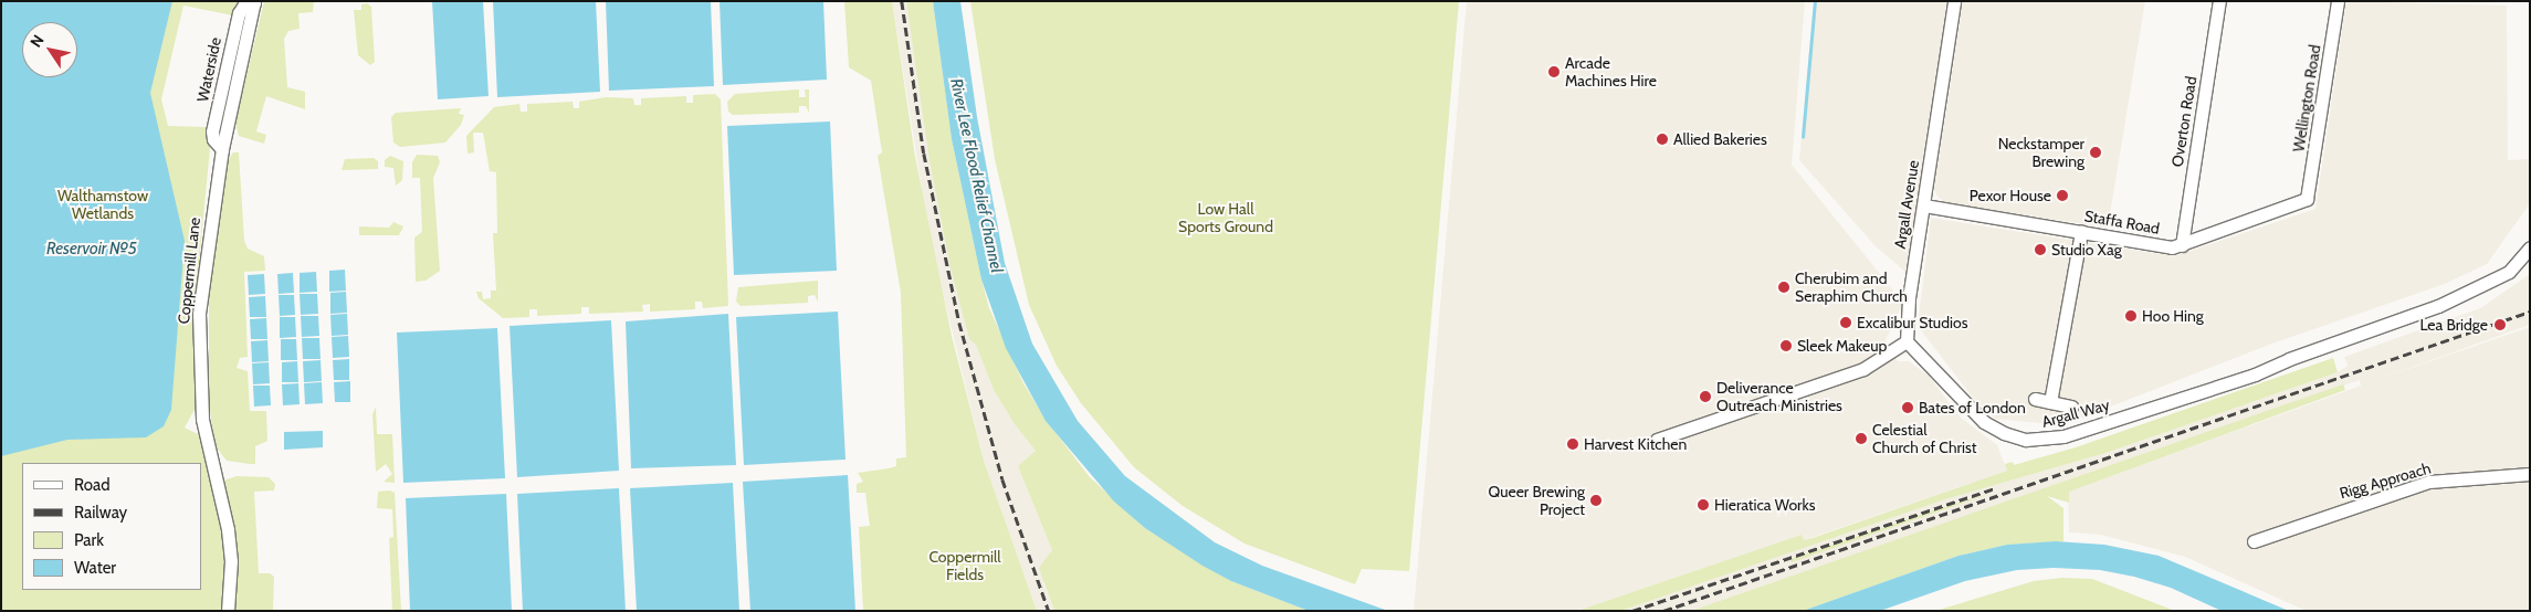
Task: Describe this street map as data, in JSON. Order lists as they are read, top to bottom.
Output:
{
  "streets": {
    "street": [
      "Waterside",
      "Wellington Road",
      "Overton Road",
      "Argall Avenue",
      "Staffa Road",
      "Coppermill Lane",
      "Argall Way",
      "Rigg Approach"
    ]
  },
  "crossings": [
    ["Waterside", "Coppermill Lane"],
    ["Wellington Road", "Staffa Road"],
    ["Overton Road", "Staffa Road"],
    ["Argall Avenue", "Staffa Road"],
    ["Argall Avenue", "Argall Way"]
  ],
  "water": ["River Lee Flood Relief Channel", "Reservoir №5"],
  "parks": ["Walthamstow Wetlands", "Low Hall Sports Ground", "Coppermill Fields"],
  "places": [
    "Arcade Machines Hire",
    "Allied Bakeries",
    "Neckstamper Brewing",
    "Pexor House",
    "Studio Xag",
    "Cherubim and Seraphim Church",
    "Hoo Hing",
    "Excalibur Studios",
    "Lea Bridge",
    "Sleek Makeup",
    "Deliverance Outreach Ministries",
    "Bates of London",
    "Celestial Church of Christ",
    "Harvest Kitchen",
    "Queer Brewing Project",
    "Hieratica Works"
  ],
  "legend": [
    "Road",
    "Railway",
    "Park",
    "Water"
  ],
  "north": "top left"
}
